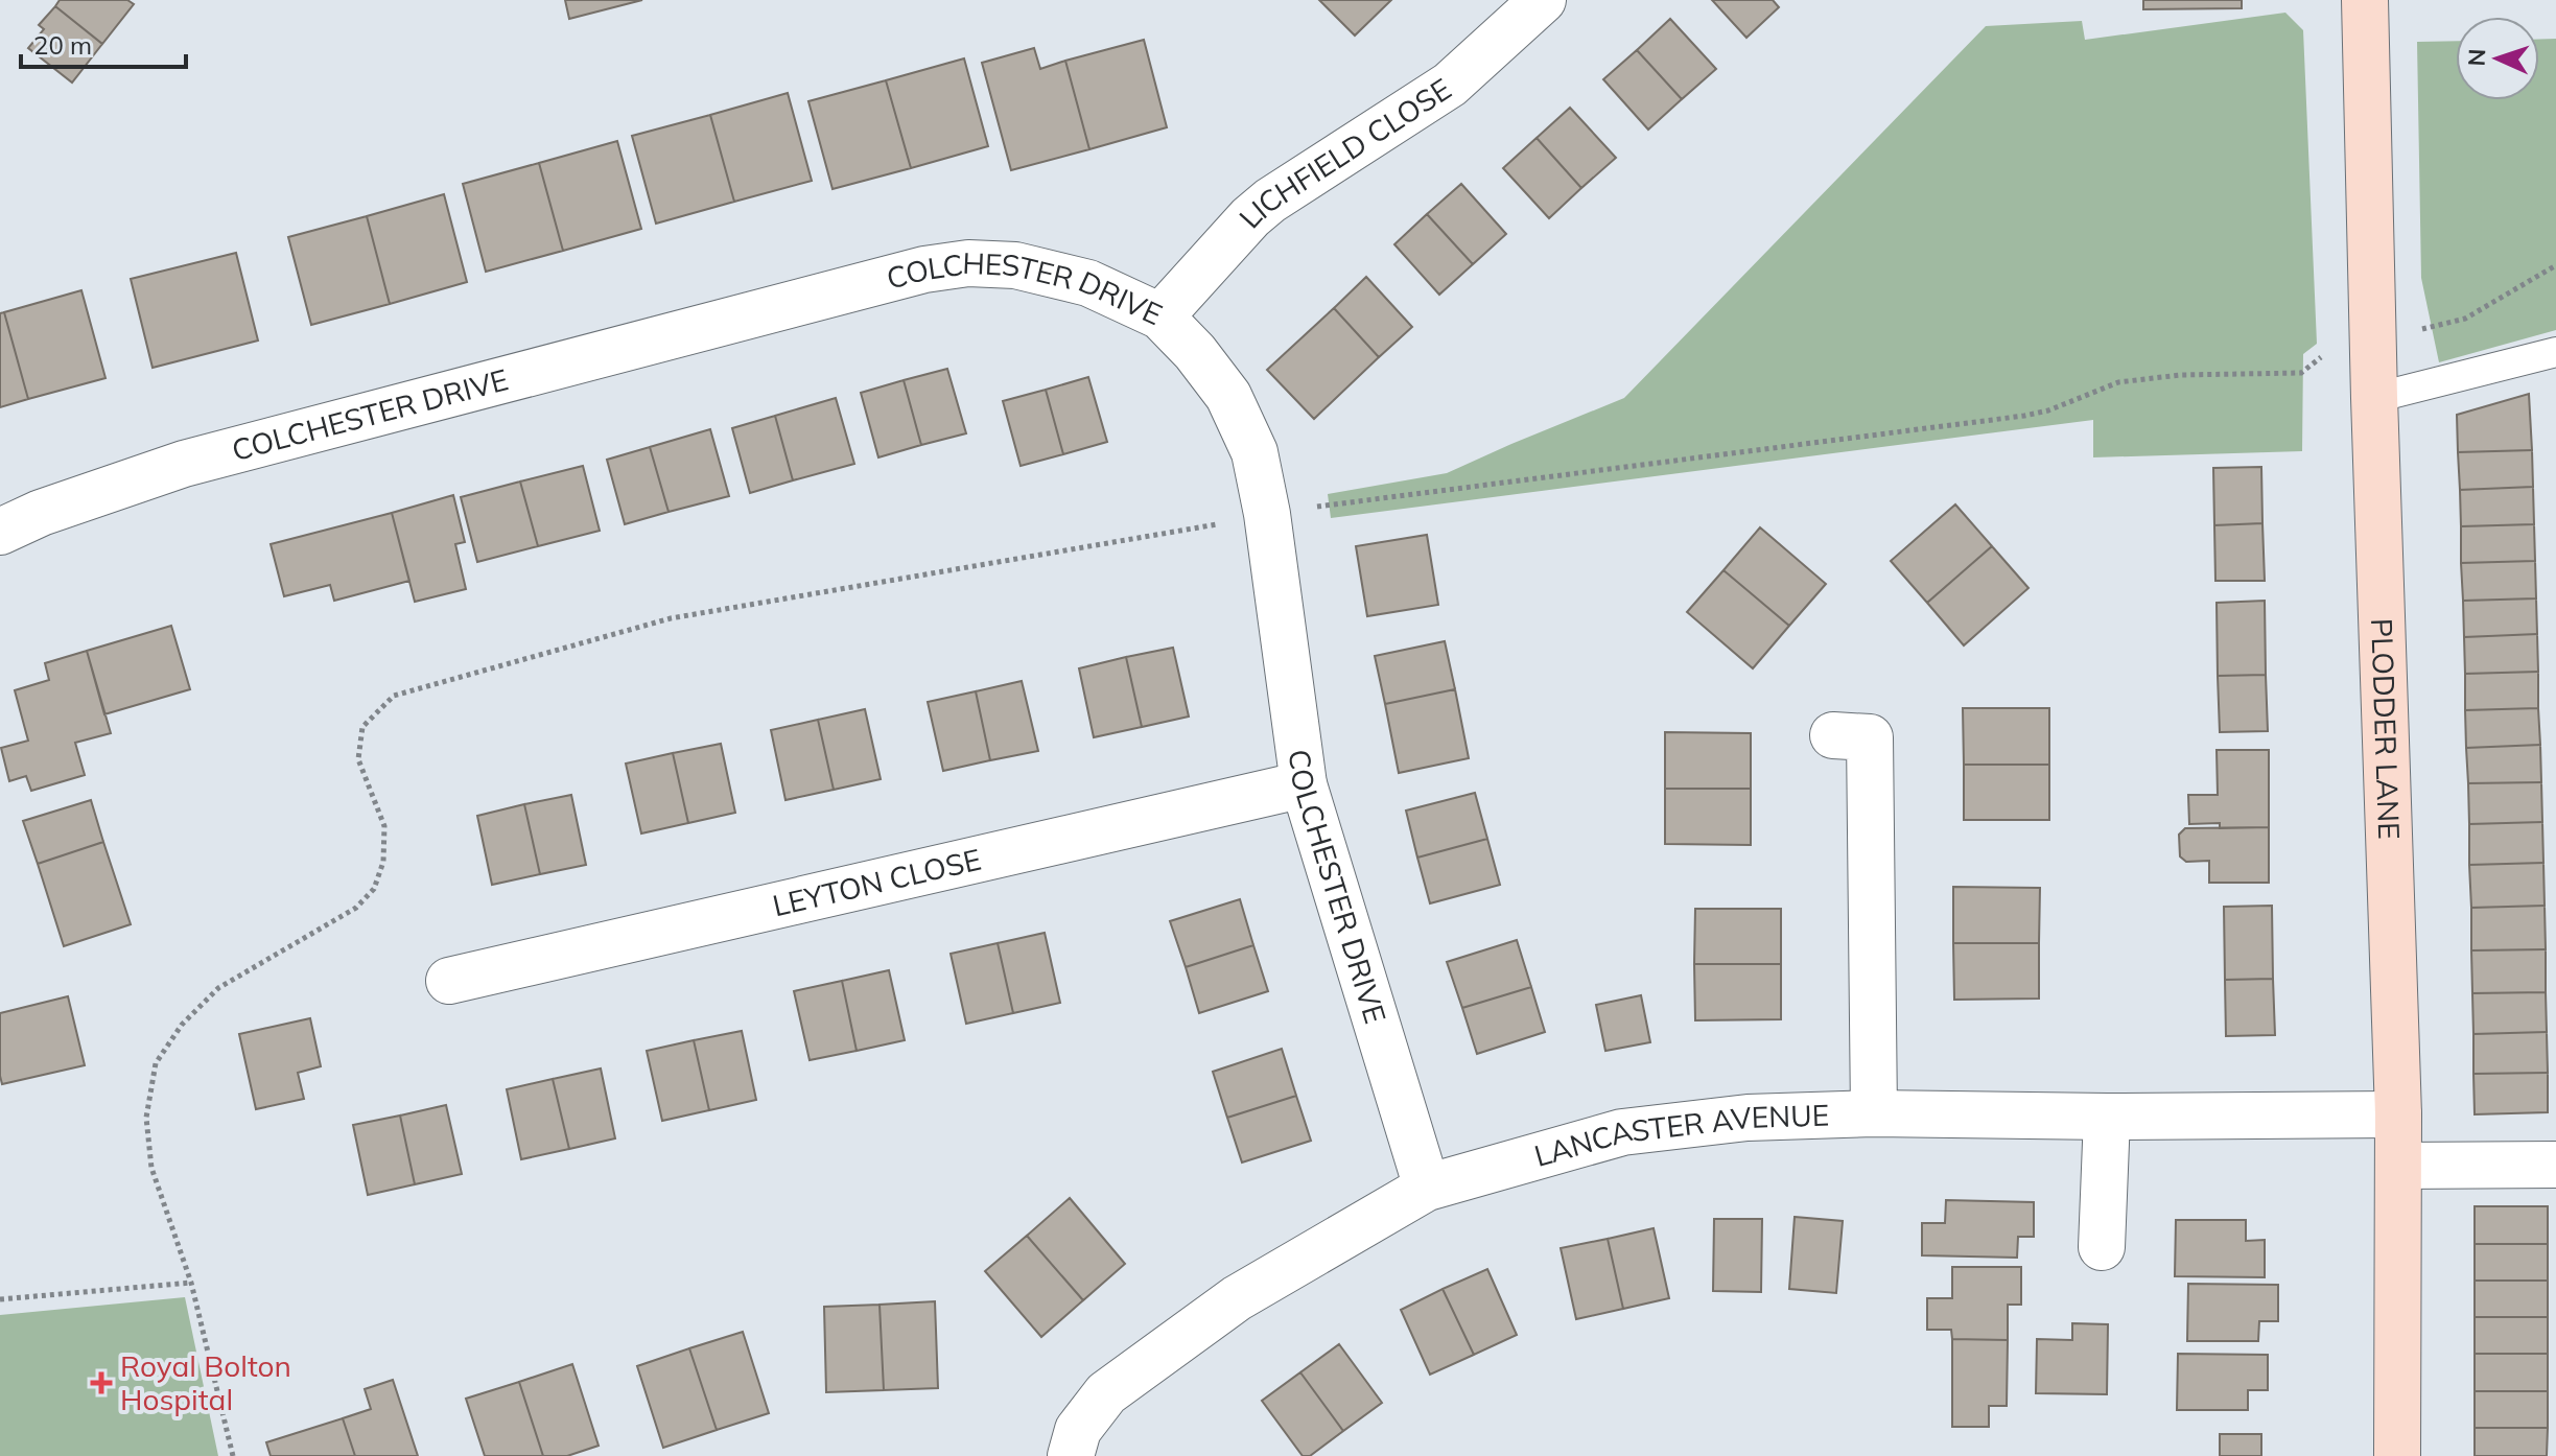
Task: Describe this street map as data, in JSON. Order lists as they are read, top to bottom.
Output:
{
  "streets": {
    "main road": ["PLODDER LANE"],
    "street": [
      "LICHFIELD CLOSE",
      "COLCHESTER DRIVE",
      "LEYTON CLOSE",
      "LANCASTER AVENUE"
    ]
  },
  "crossings": [
    ["LICHFIELD CLOSE", "COLCHESTER DRIVE"],
    ["COLCHESTER DRIVE", "LEYTON CLOSE"],
    ["COLCHESTER DRIVE", "LANCASTER AVENUE"],
    ["PLODDER LANE", "LANCASTER AVENUE"]
  ],
  "places": {
    "health": ["Royal Bolton Hospital"]
  },
  "scale_bar": "20 m",
  "north": "left"
}
